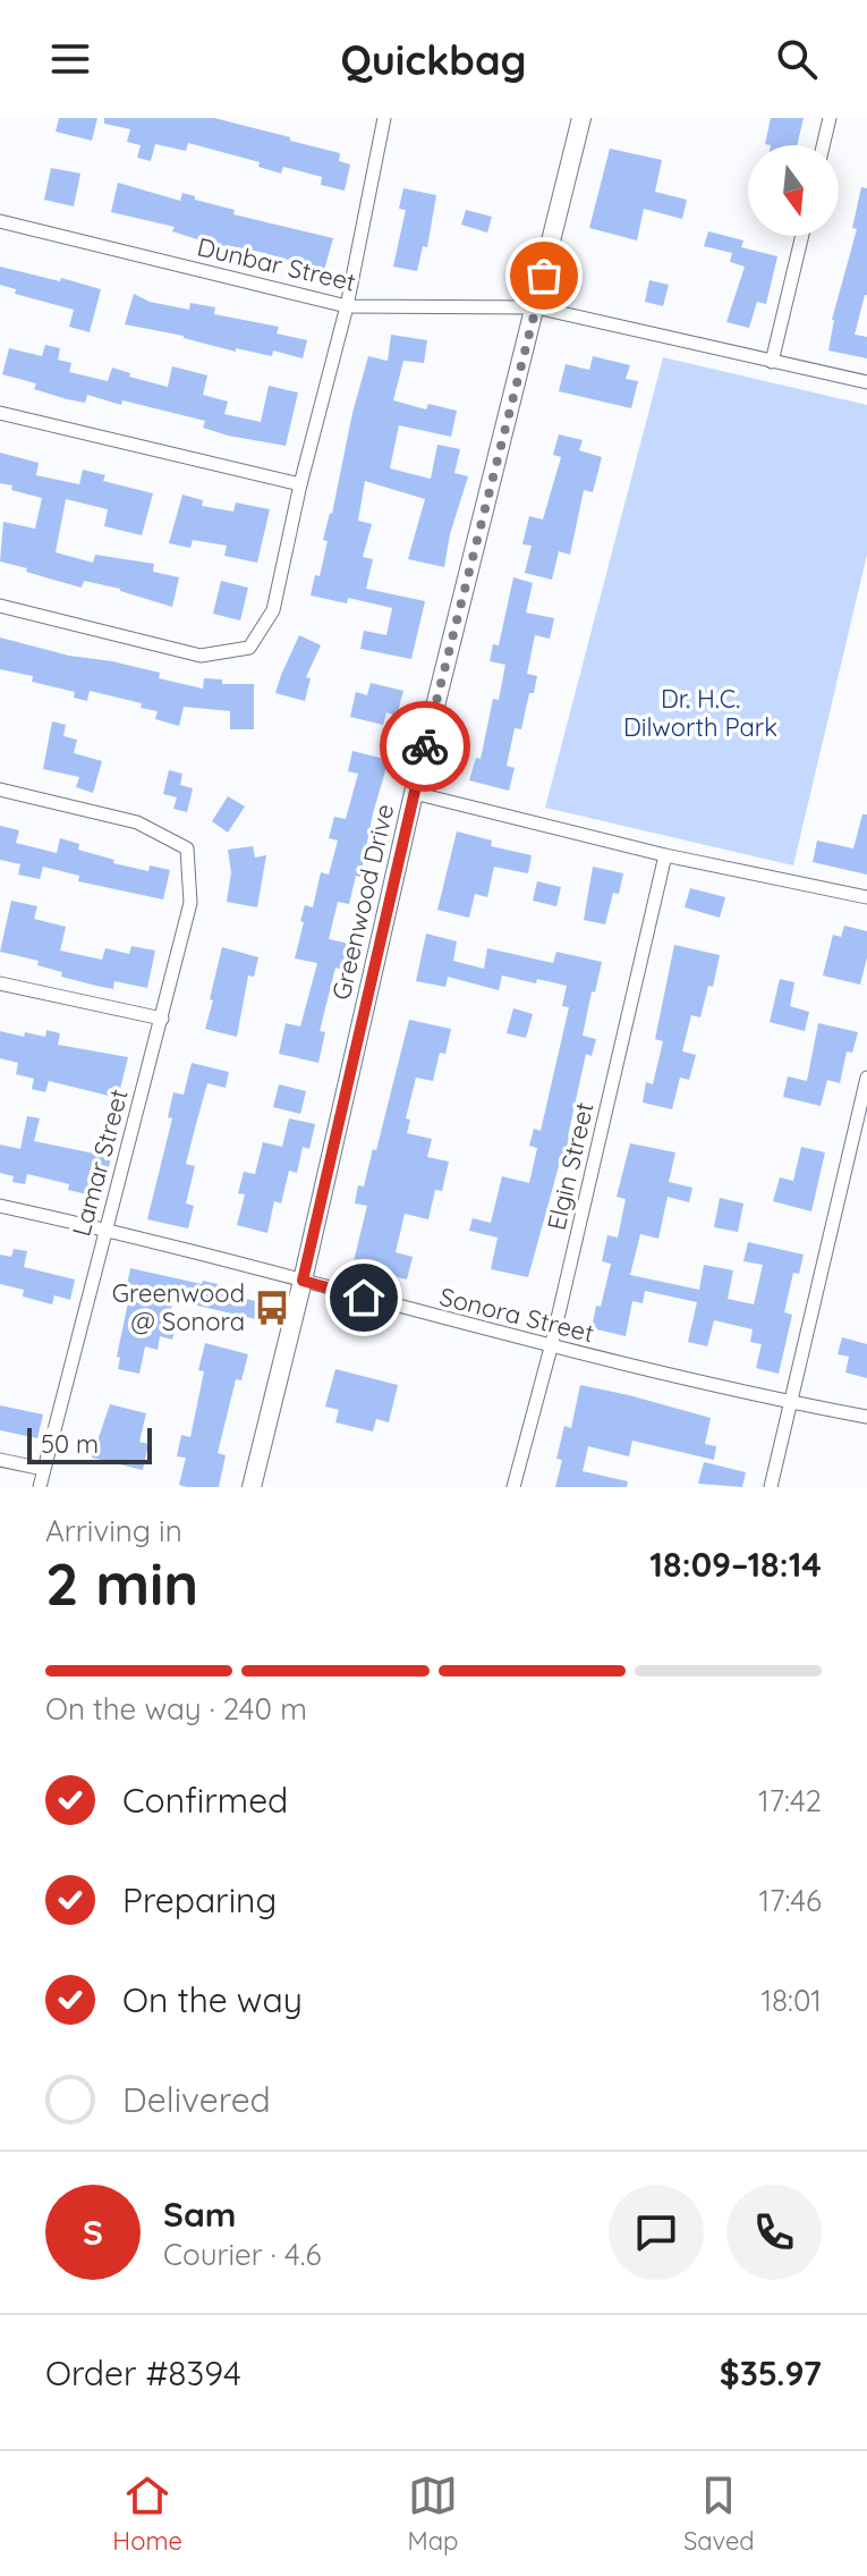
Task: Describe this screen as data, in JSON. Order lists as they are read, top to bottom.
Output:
{
  "streets": {
    "main road": ["Greenwood Drive"],
    "street": [
      "Dunbar Street",
      "Lamar Street",
      "Elgin Street",
      "Sonora Street"
    ]
  },
  "crossings": [
    ["Dunbar Street", "Greenwood Drive"],
    ["Greenwood Drive", "Sonora Street"],
    ["Lamar Street", "Sonora Street"],
    ["Elgin Street", "Sonora Street"]
  ],
  "parks": ["Dr. H.C. Dilworth Park"],
  "places": {
    "bus stop": ["Greenwood @ Sonora"]
  },
  "scale_bar": "50 m",
  "north": "bottom",
  "page": {
    "header": "Quickbag",
    "scale": "50 m",
    "heading": ["2 min", "Arriving in", "18:09–18:14"],
    "panel": [
      "Sam",
      "Courier · 4.6",
      "Order #8394",
      "$35.97"
    ],
    "bar": "On the way · 240 m",
    "list": [
      ["Confirmed", "17:42"],
      ["Preparing", "17:46"],
      ["On the way", "18:01"],
      "Delivered"
    ],
    "round": "S",
    "tabs": ["Home", "Map", "Saved"]
  }
}
